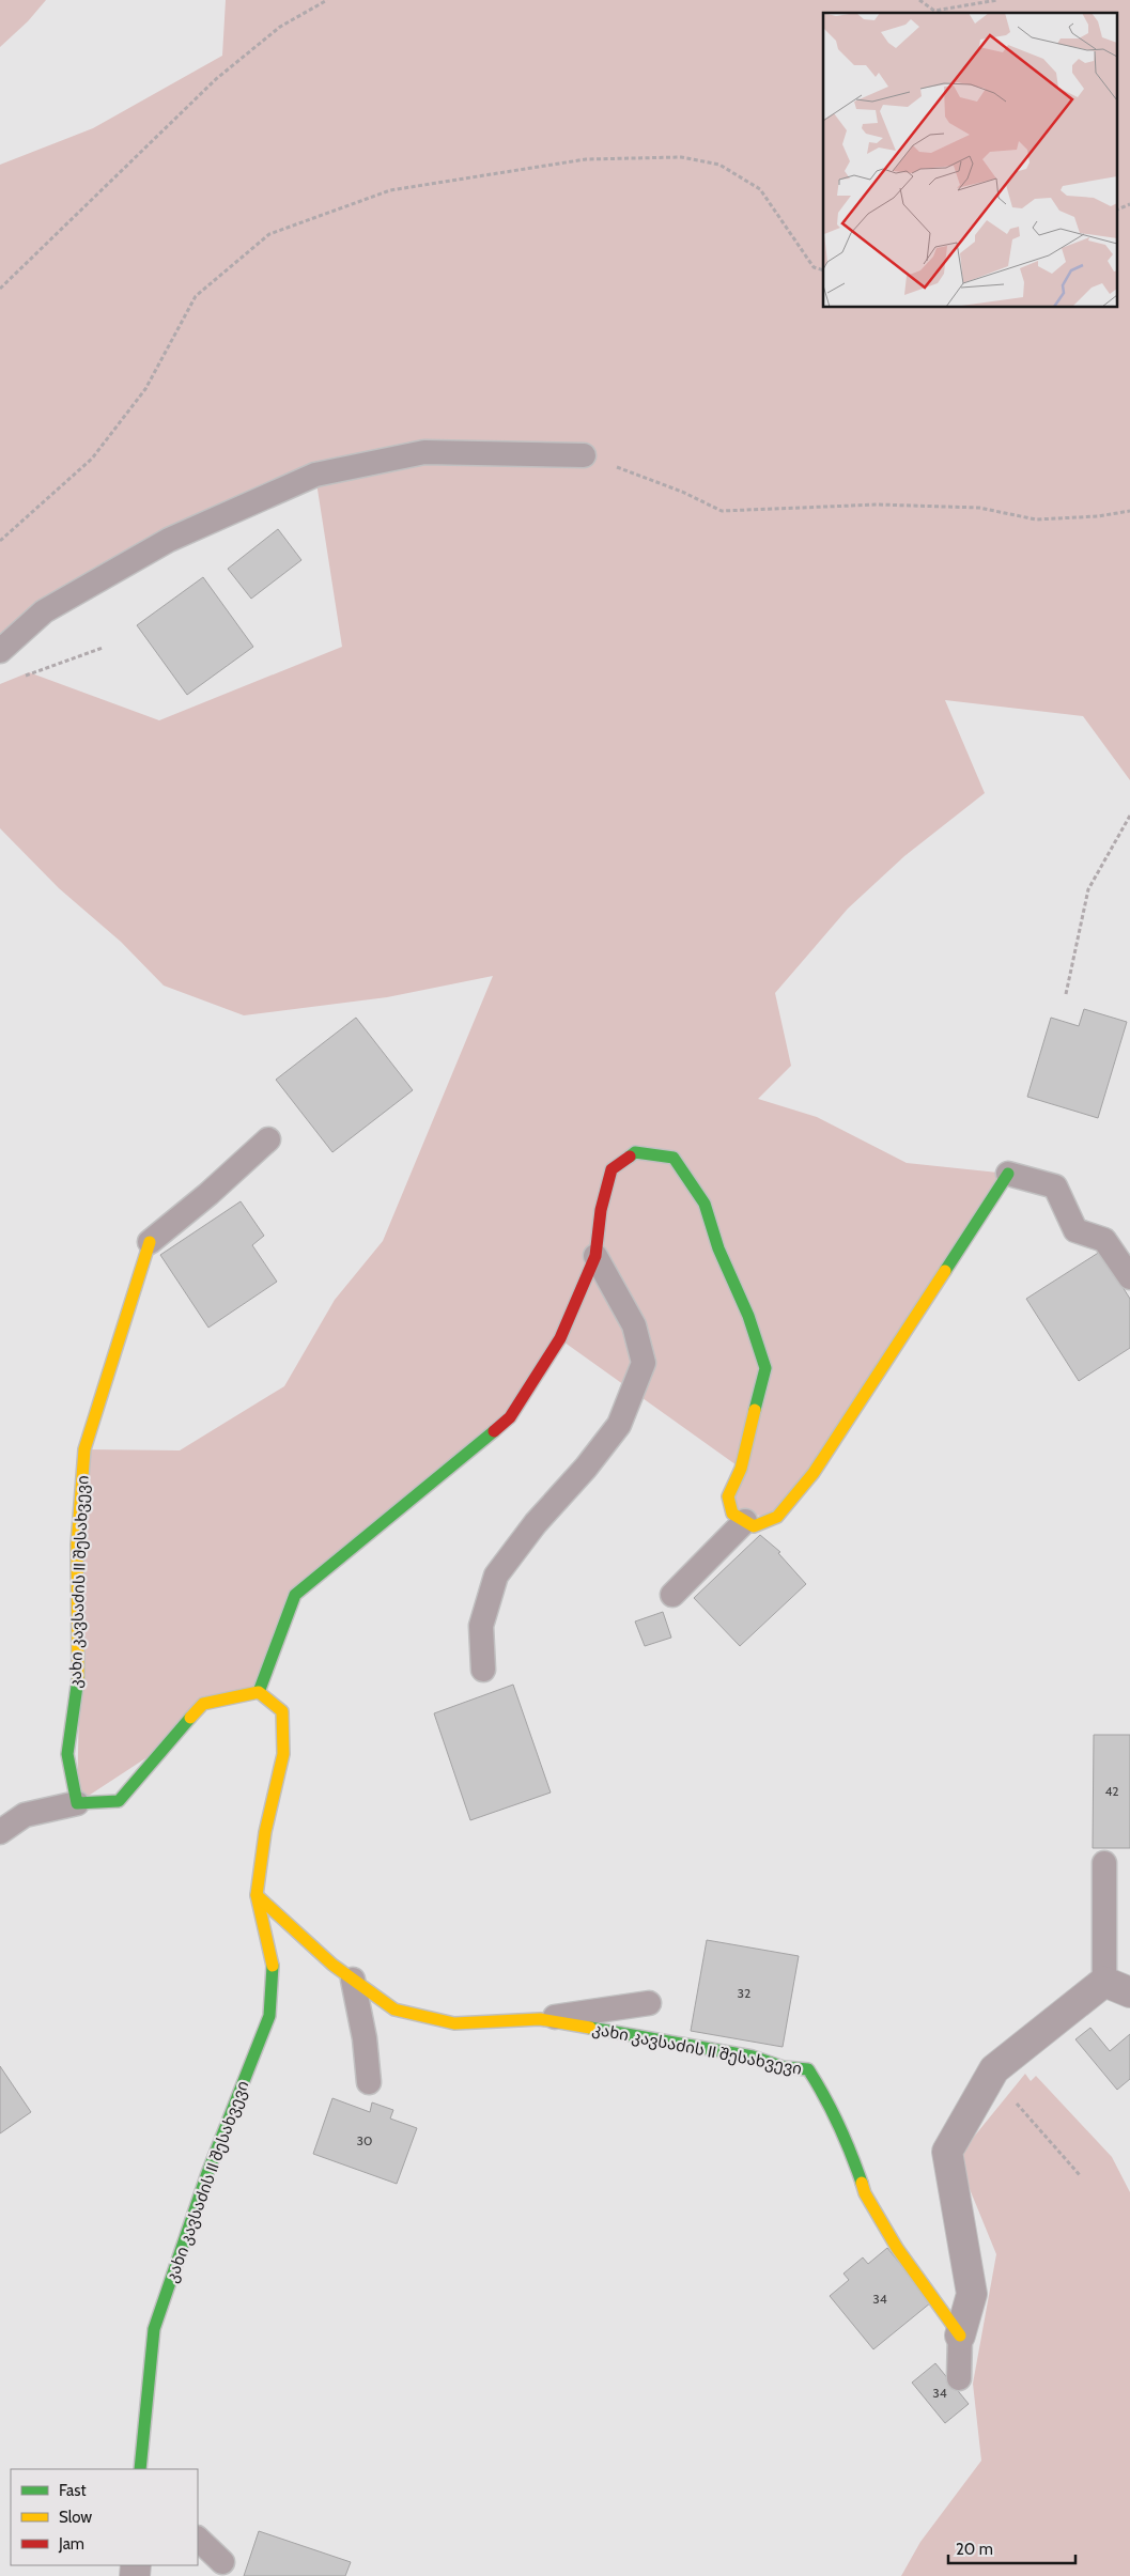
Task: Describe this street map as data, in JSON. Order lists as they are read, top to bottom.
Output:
{
  "streets": {
    "street": ["კახი კავსაძის II შესახვევი"]
  },
  "house_numbers": [
    "42",
    "32",
    "30",
    "34",
    "34"
  ],
  "legend": ["Fast", "Slow", "Jam"],
  "scale_bar": "20 m"
}
